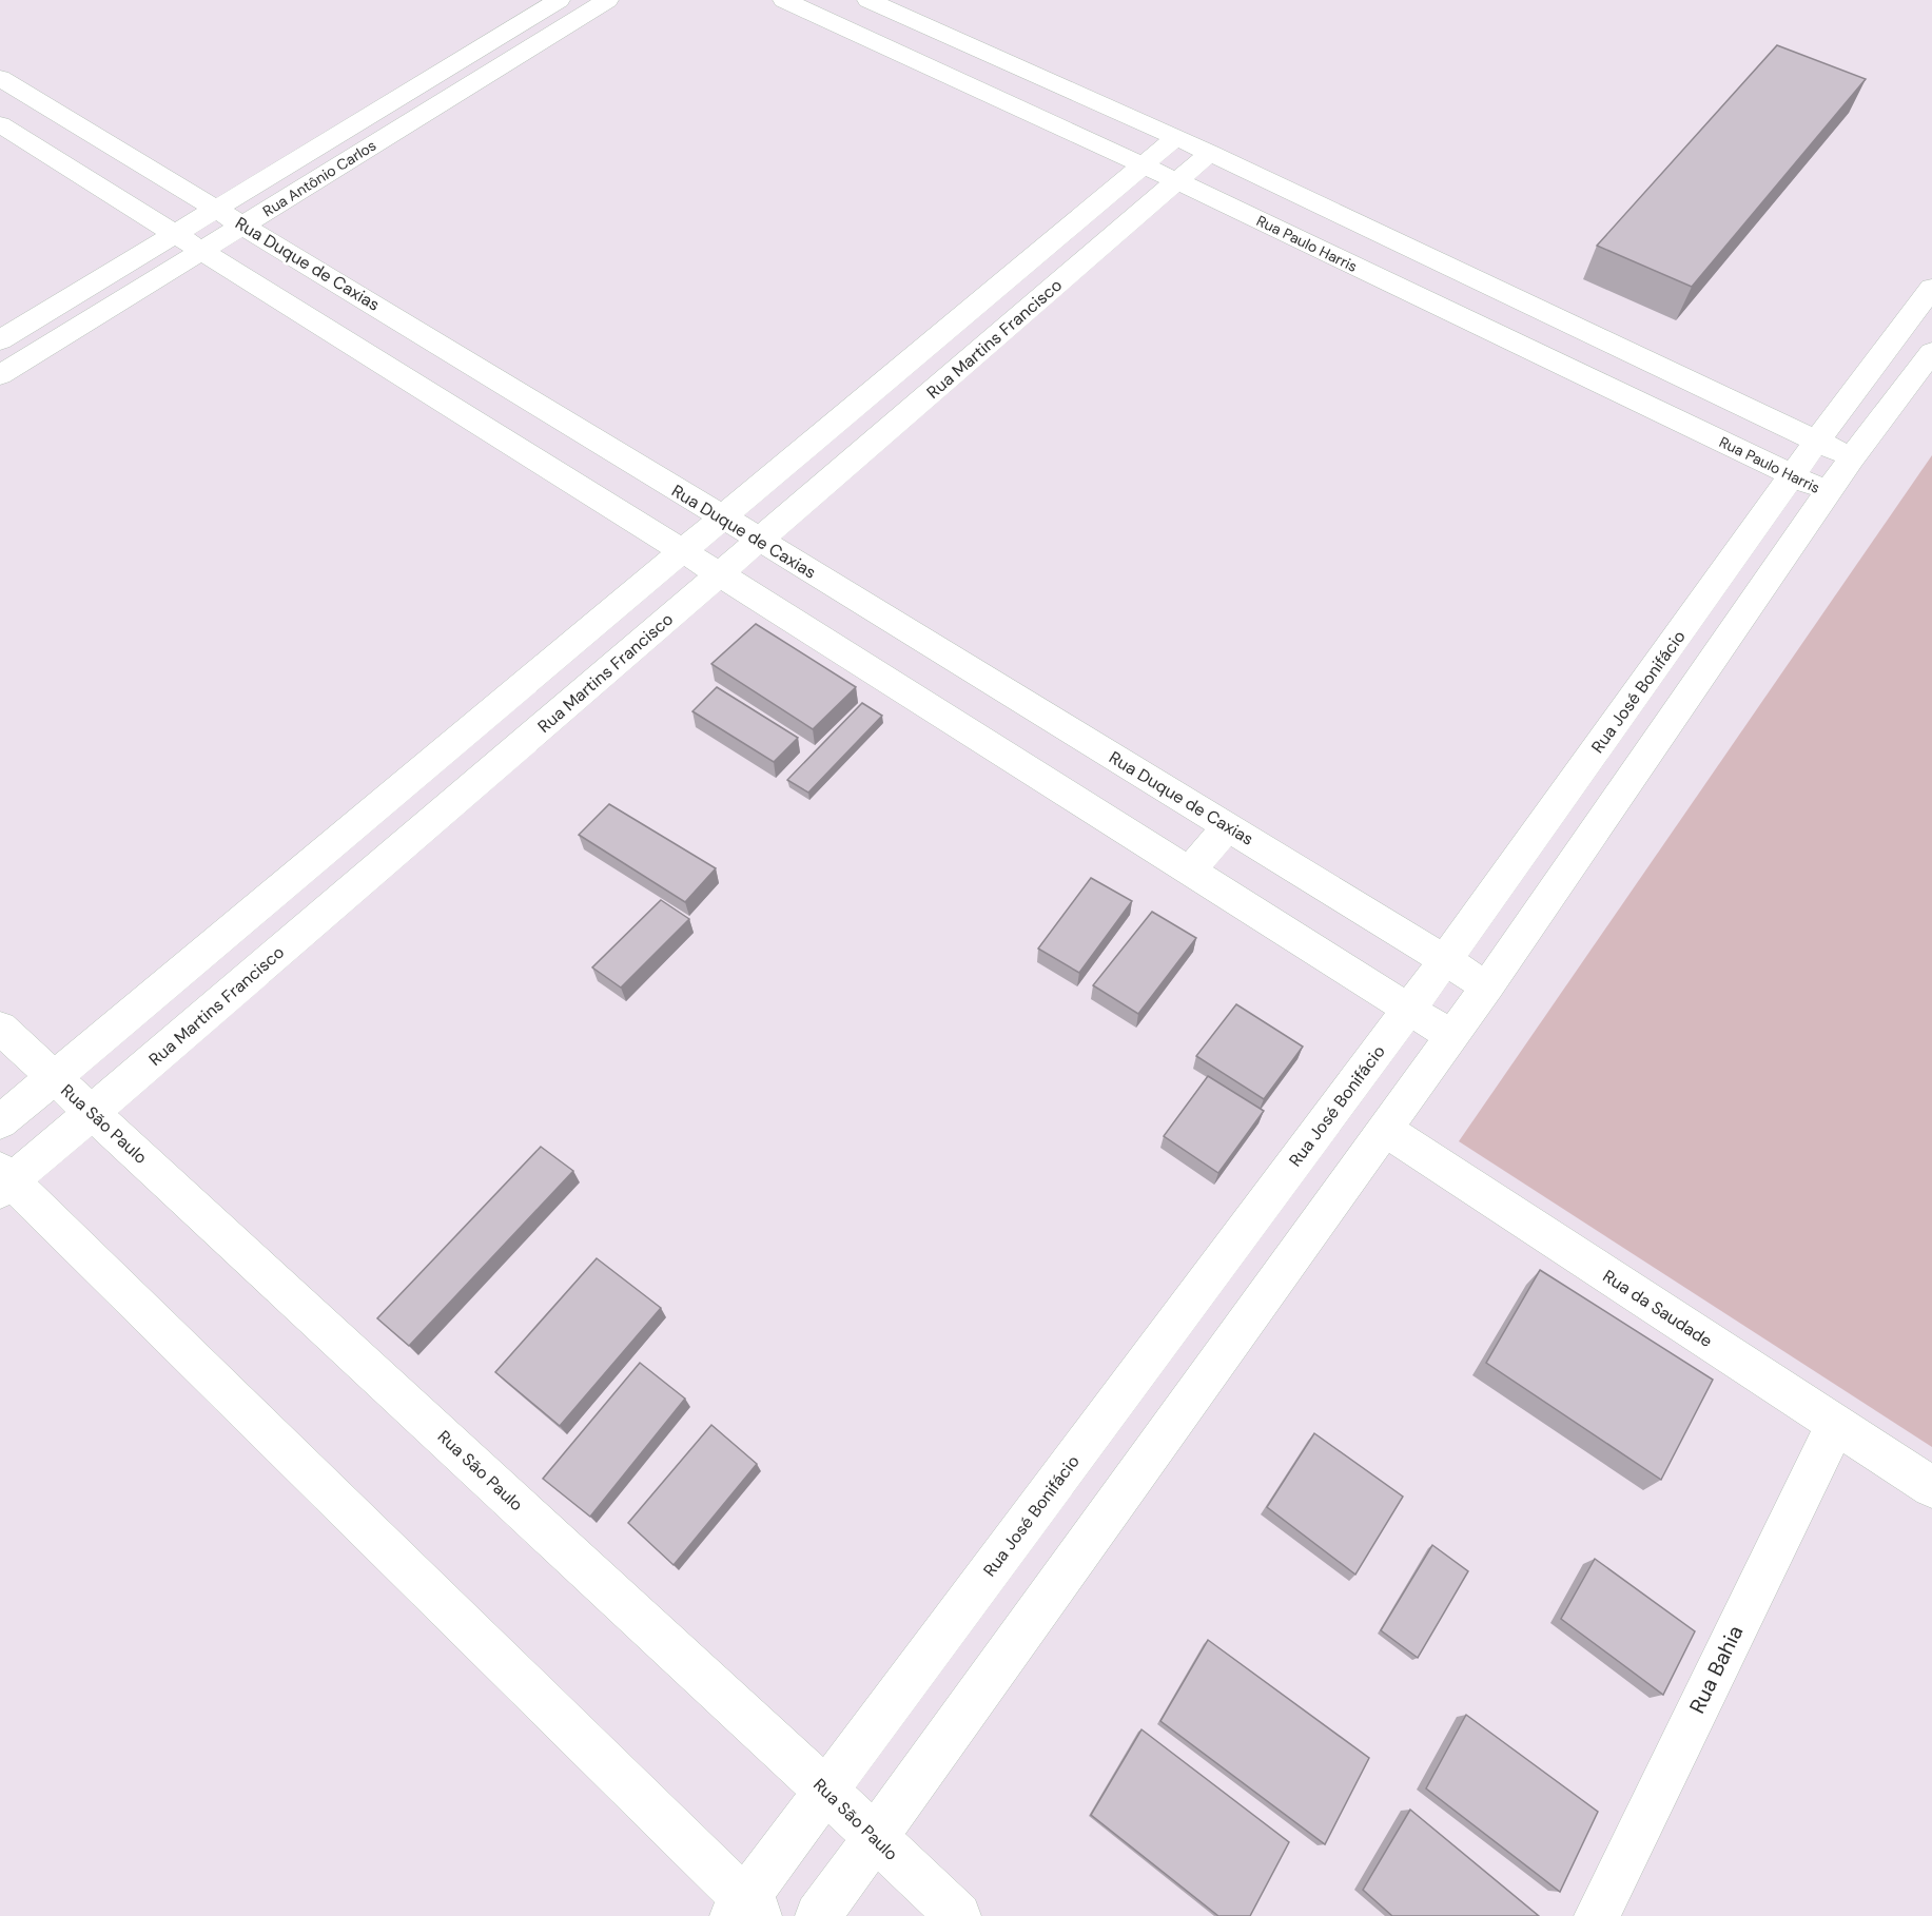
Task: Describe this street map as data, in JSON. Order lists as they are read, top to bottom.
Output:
{
  "streets": {
    "street": [
      "Rua Antônio Carlos",
      "Rua Paulo Harris",
      "Rua Duque de Caxias",
      "Rua Martins Francisco",
      "Rua José Bonifácio",
      "Rua São Paulo",
      "Rua da Saudade",
      "Rua Bahia"
    ]
  },
  "crossings": [
    ["Rua Antônio Carlos", "Rua Duque de Caxias"],
    ["Rua Paulo Harris", "Rua Martins Francisco"],
    ["Rua Paulo Harris", "Rua José Bonifácio"],
    ["Rua Duque de Caxias", "Rua Martins Francisco"],
    ["Rua Duque de Caxias", "Rua José Bonifácio"],
    ["Rua Martins Francisco", "Rua São Paulo"],
    ["Rua José Bonifácio", "Rua São Paulo"],
    ["Rua da Saudade", "Rua Bahia"]
  ]
}
